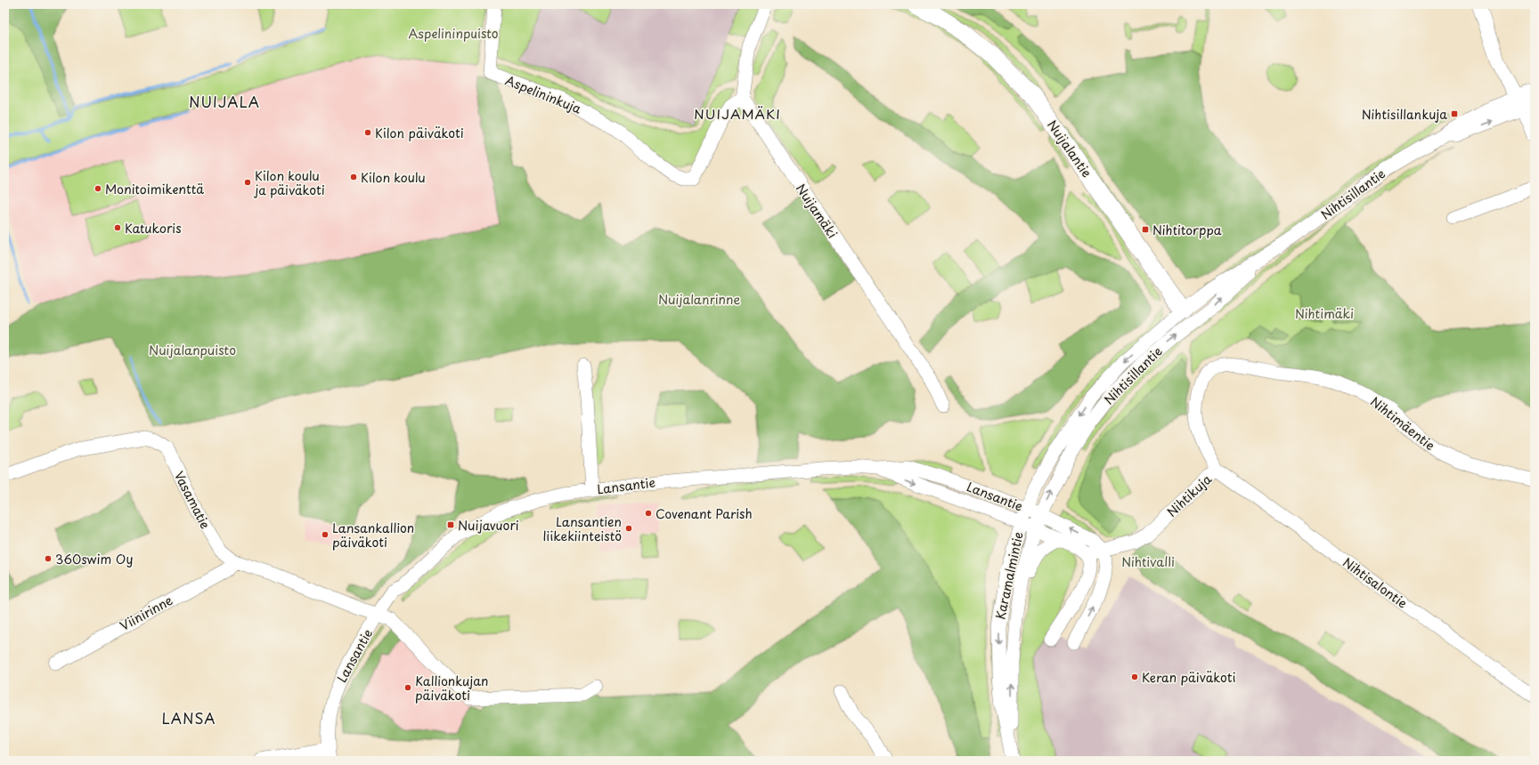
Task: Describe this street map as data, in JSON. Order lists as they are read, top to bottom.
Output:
{
  "streets": {
    "main road": ["Nuijalantie"],
    "street": [
      "Aspelininkuja",
      "Nihtisillantie",
      "Nuijamäki",
      "Nihtimäentie",
      "Lansantie",
      "Nihtikuja",
      "Vasamatie",
      "Karamalmintie",
      "Nihtisalontie",
      "Viinirinne"
    ]
  },
  "crossings": [
    ["Aspelininkuja", "Nuijamäki"],
    ["Nuijalantie", "Nihtisillantie"],
    ["Nihtisillantie", "Lansantie"],
    ["Nihtisillantie", "Karamalmintie"],
    ["Nihtimäentie", "Nihtikuja"],
    ["Lansantie", "Nihtikuja"],
    ["Lansantie", "Vasamatie"],
    ["Lansantie", "Karamalmintie"],
    ["Nihtikuja", "Nihtisalontie"],
    ["Vasamatie", "Viinirinne"]
  ],
  "districts": ["NUIJALA", "NUIJAMÄKI", "LANSA"],
  "parks": [
    "Aspelininpuisto",
    "Nuijalanrinne",
    "Nihtimäki",
    "Nuijalanpuisto",
    "Nihtivalli"
  ],
  "places": {
    "transit": ["Nihtisillankuja", "Nihtitorppa", "Nuijavuori"],
    "other": [
      "Kilon päiväkoti",
      "Kilon koulu",
      "Kilon koulu ja päiväkoti",
      "Monitoimikenttä",
      "Katukoris",
      "Covenant Parish",
      "Lansantien liikekiinteistö",
      "Lansankallion päiväkoti",
      "360swim Oy",
      "Keran päiväkoti",
      "Kallionkujan päiväkoti"
    ]
  }
}
